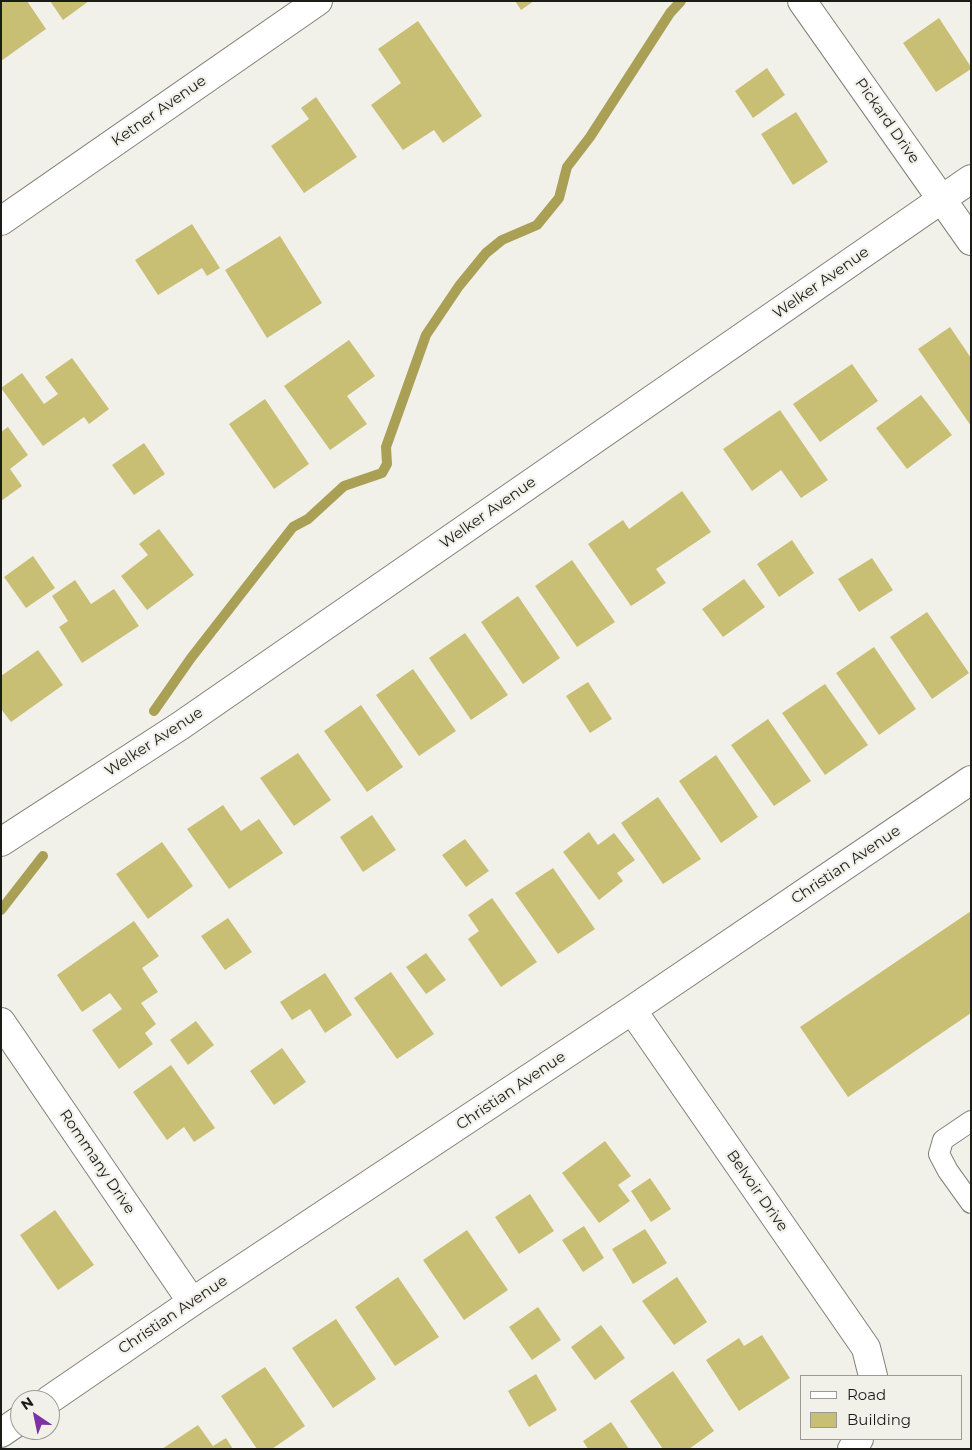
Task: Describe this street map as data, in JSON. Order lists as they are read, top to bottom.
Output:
{
  "streets": {
    "street": [
      "Ketner Avenue",
      "Pickard Drive",
      "Welker Avenue",
      "Christian Avenue",
      "Rommany Drive",
      "Belvoir Drive"
    ]
  },
  "crossings": [
    ["Pickard Drive", "Welker Avenue"],
    ["Christian Avenue", "Rommany Drive"],
    ["Christian Avenue", "Belvoir Drive"]
  ],
  "legend": ["Road", "Building"],
  "north": "top left"
}
